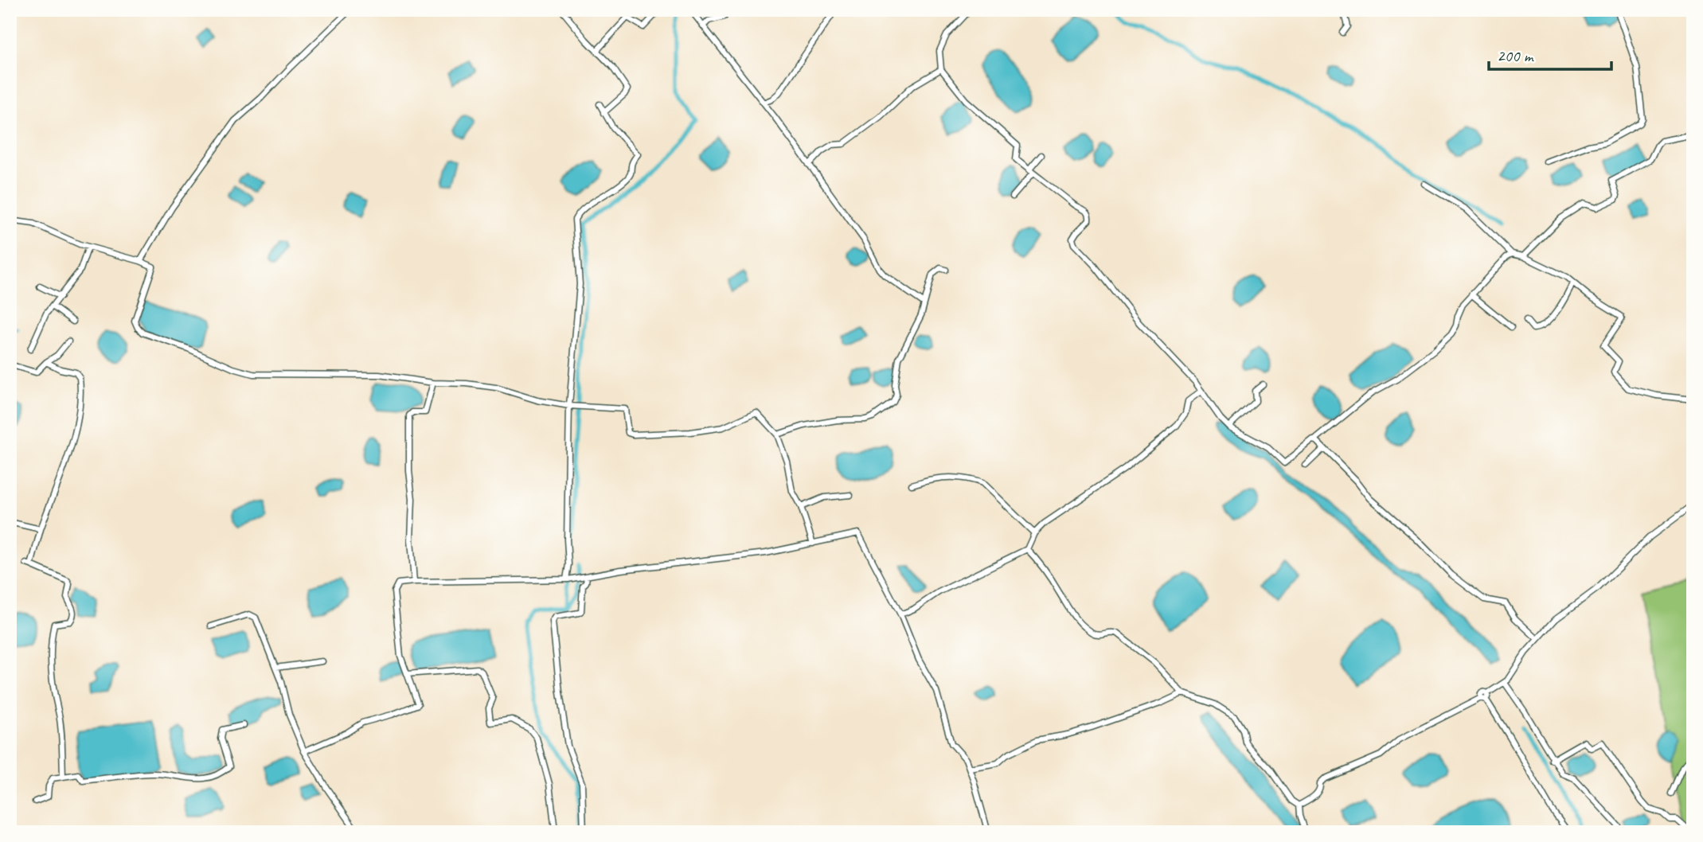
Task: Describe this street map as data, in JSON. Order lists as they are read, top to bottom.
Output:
{
  "scale_bar": "200 m"
}
